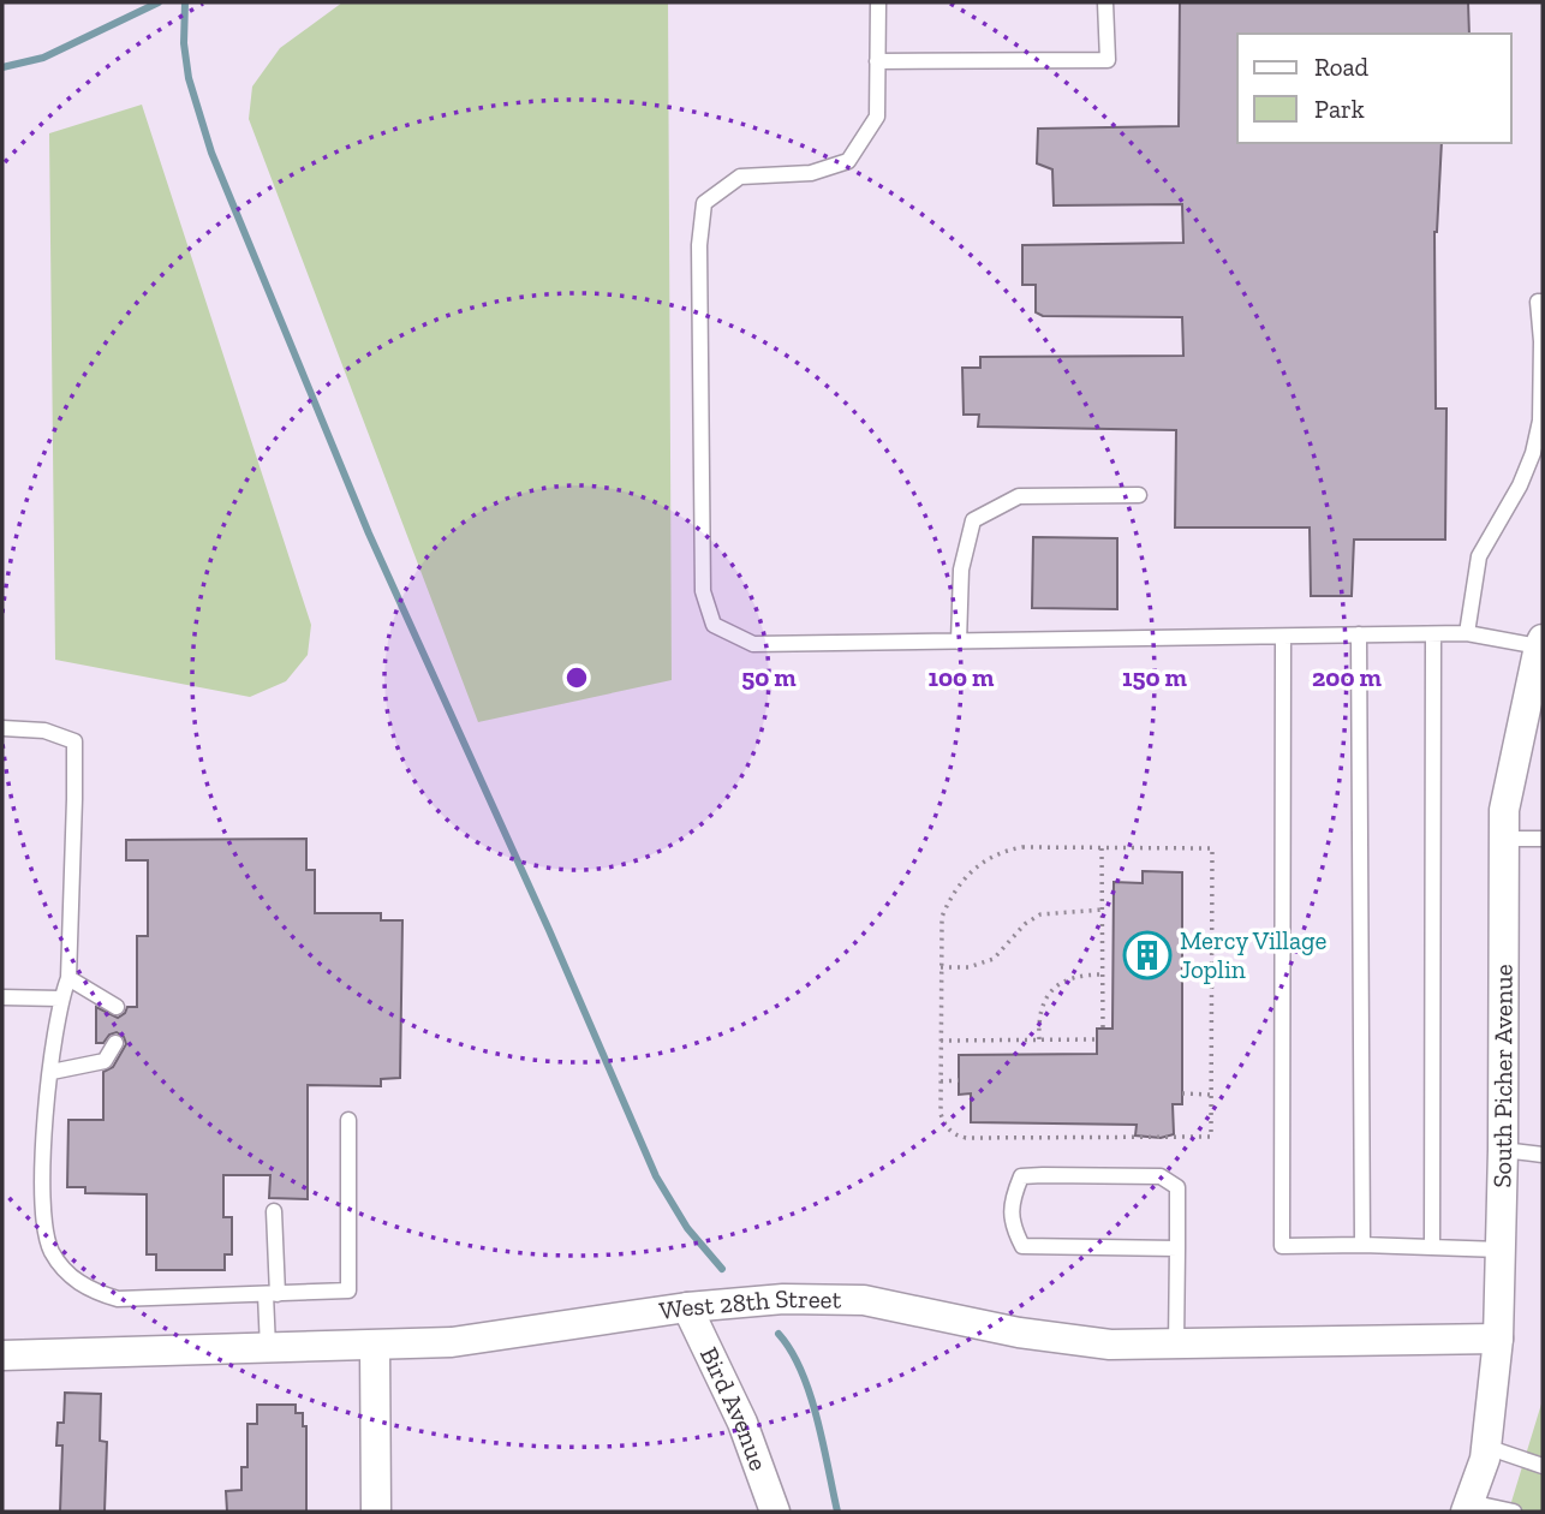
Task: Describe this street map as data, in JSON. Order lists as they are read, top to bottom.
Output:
{
  "streets": {
    "street": ["South Picher Avenue", "West 28th Street", "Bird Avenue"]
  },
  "crossings": [
    ["South Picher Avenue", "West 28th Street"],
    ["West 28th Street", "Bird Avenue"]
  ],
  "places": {
    "building": ["Mercy Village Joplin"]
  },
  "legend": ["Road", "Park"],
  "rings": [
    "50 m",
    "100 m",
    "150 m",
    "200 m"
  ]
}
